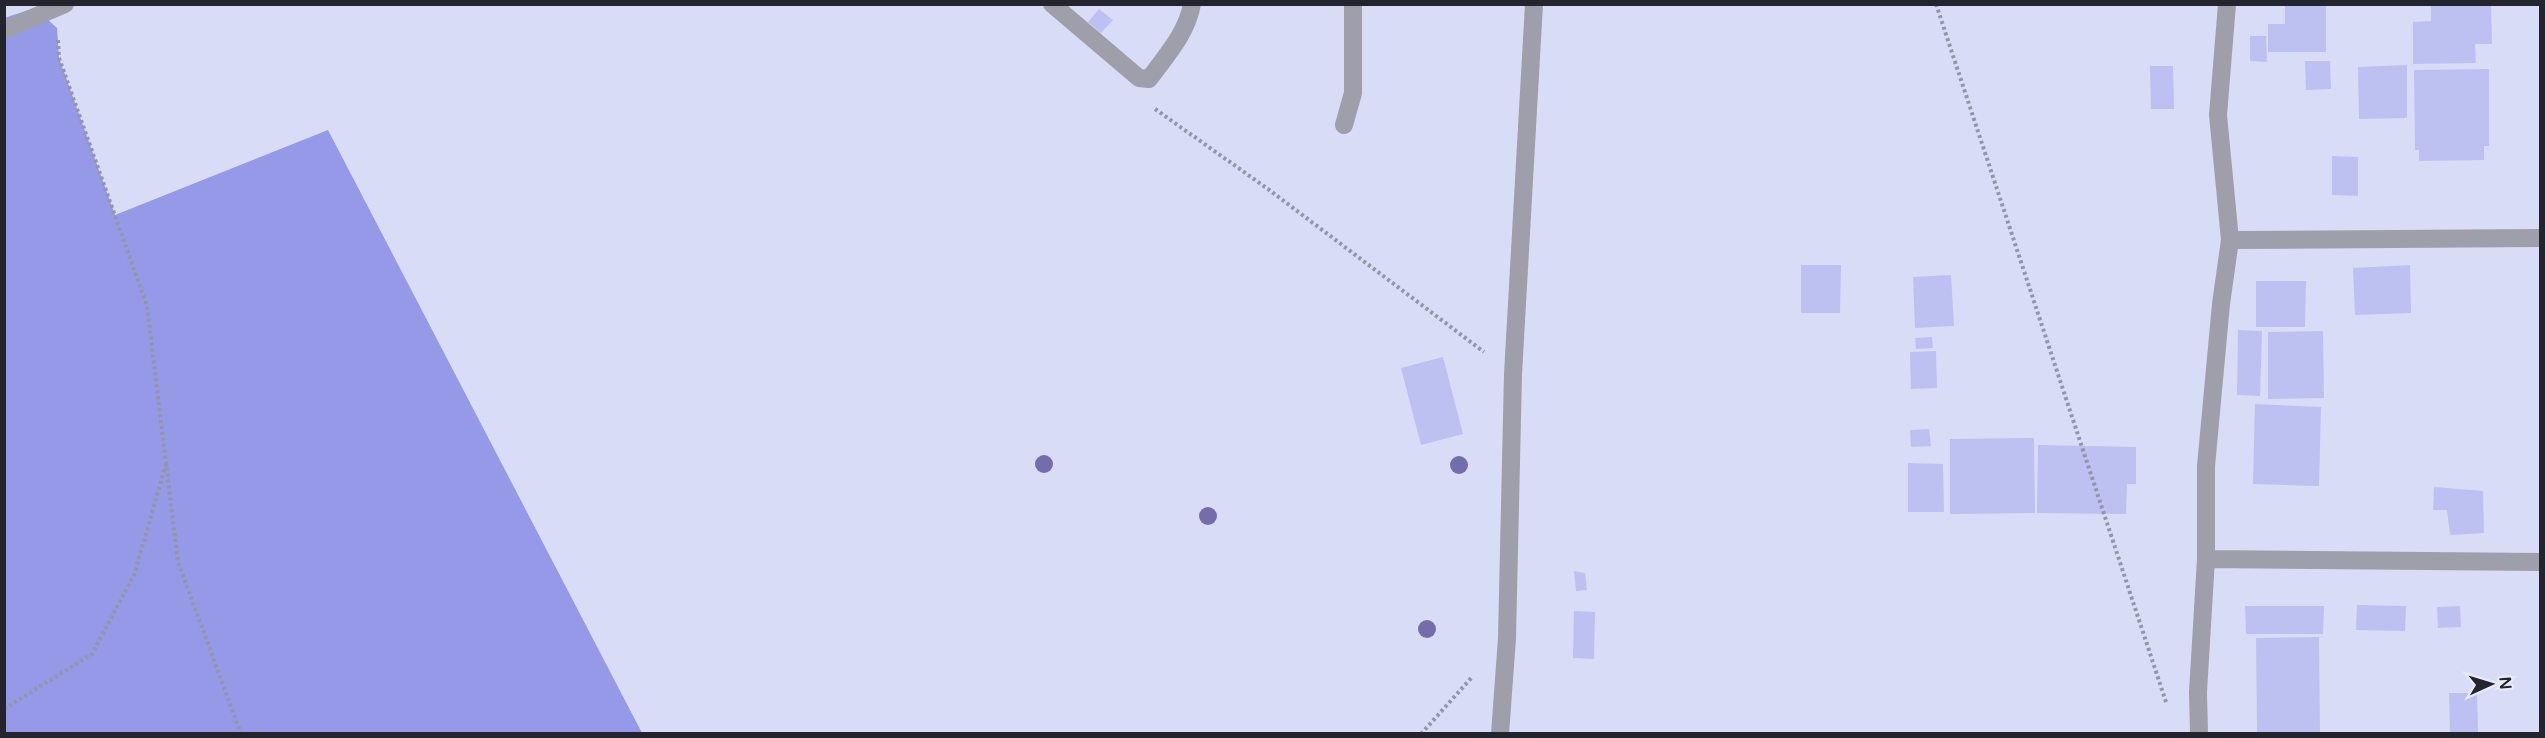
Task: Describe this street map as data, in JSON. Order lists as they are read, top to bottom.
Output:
{
  "north": "right"
}
